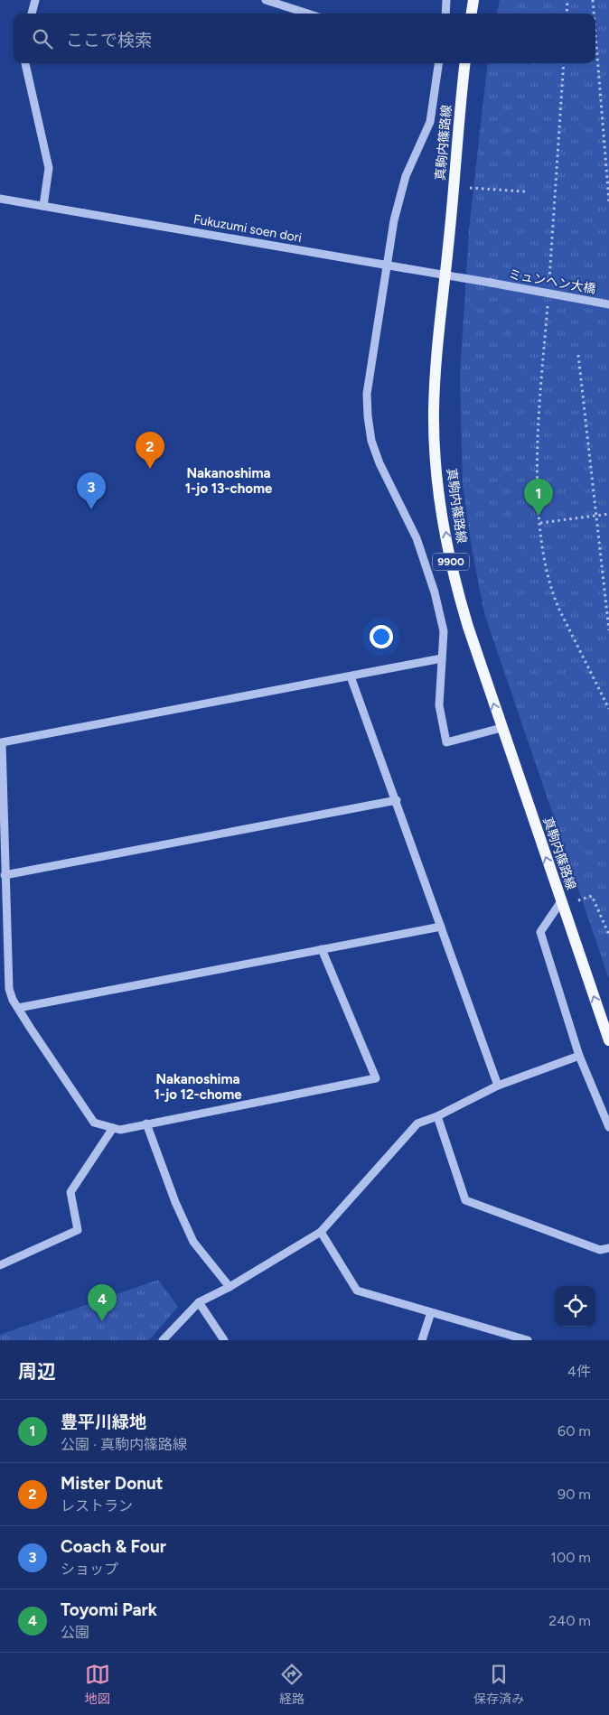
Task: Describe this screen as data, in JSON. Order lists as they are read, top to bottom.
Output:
{
  "streets": {
    "main road": ["真駒内篠路線", "9900"],
    "street": ["Fukuzumi soen dori", "ミュンヘン大橋"]
  },
  "crossings": [
    ["真駒内篠路線", "Fukuzumi soen dori"],
    ["Fukuzumi soen dori", "ミュンヘン大橋"]
  ],
  "one_way": ["真駒内篠路線"],
  "districts": ["Nakanoshima 1-jo 13-chome", "Nakanoshima 1-jo 12-chome"],
  "page": {
    "search": "ここで検索",
    "pins": [
      "2",
      "3",
      "1",
      "4"
    ],
    "heading": ["周辺", "4件"],
    "list": [
      {
        "mark": "1",
        "name": "豊平川緑地",
        "note": "公園 · 真駒内篠路線",
        "value": "60 m"
      },
      {
        "mark": "2",
        "name": "Mister Donut",
        "note": "レストラン",
        "value": "90 m"
      },
      {
        "mark": "3",
        "name": "Coach & Four",
        "note": "ショップ",
        "value": "100 m"
      },
      {
        "mark": "4",
        "name": "Toyomi Park",
        "note": "公園",
        "value": "240 m"
      }
    ],
    "nav": ["地図", "経路", "保存済み"]
  }
}
